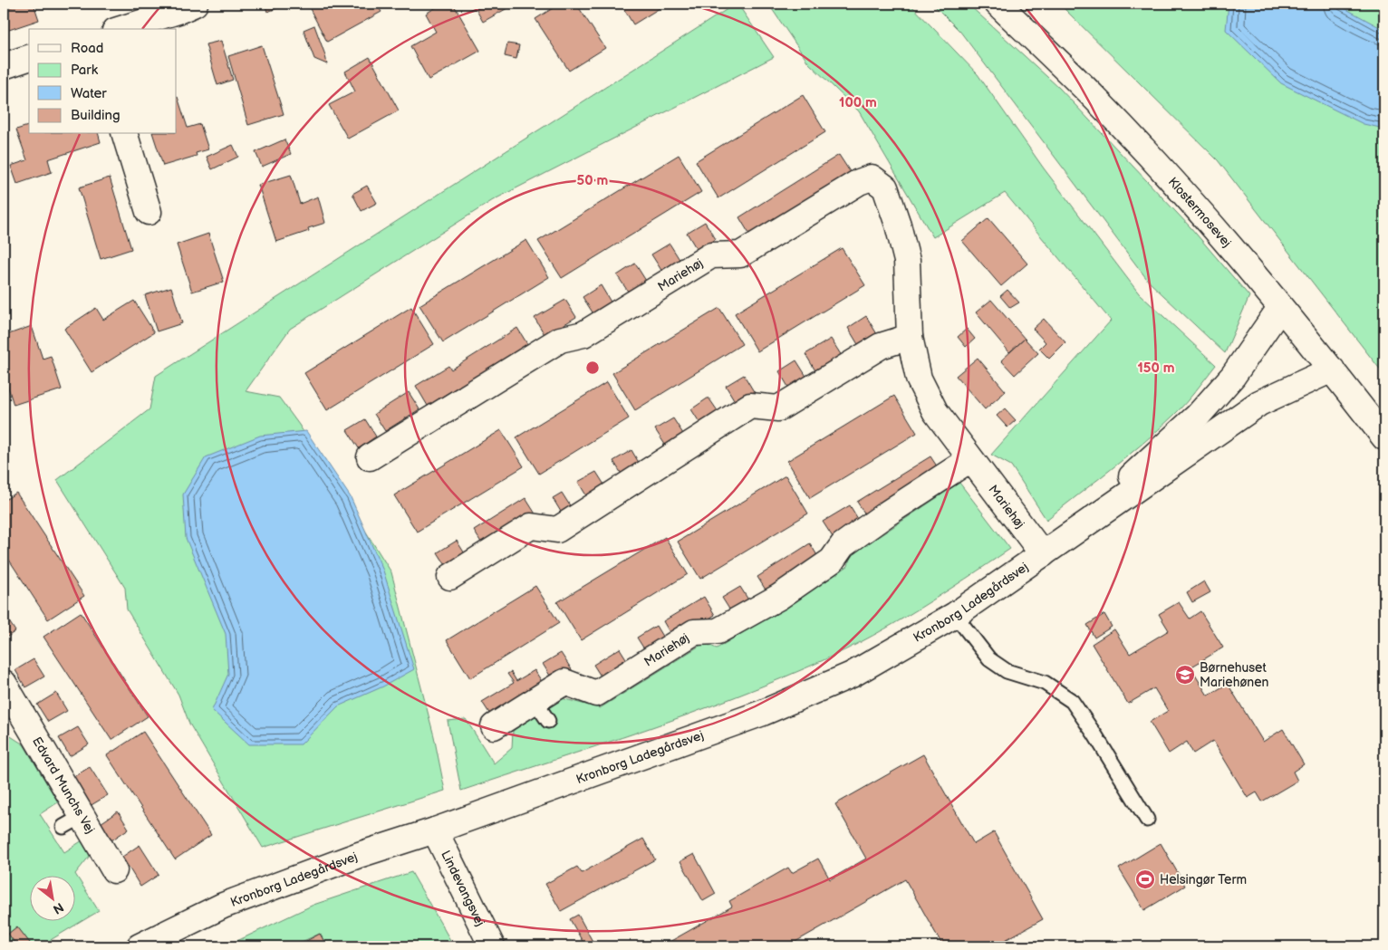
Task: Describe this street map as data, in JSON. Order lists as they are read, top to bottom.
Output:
{
  "streets": {
    "street": [
      "Klostermosevej",
      "Mariehøj",
      "Kronborg Ladegårdsvej",
      "Edvard Munchs Vej",
      "Lindevangsvej"
    ]
  },
  "crossings": [
    ["Klostermosevej", "Kronborg Ladegårdsvej"],
    ["Mariehøj", "Kronborg Ladegårdsvej"],
    ["Kronborg Ladegårdsvej", "Lindevangsvej"]
  ],
  "places": {
    "school or university": ["Børnehuset Mariehønen"],
    "sports": ["Helsingør Term"]
  },
  "legend": [
    "Road",
    "Park",
    "Water",
    "Building"
  ],
  "north": "bottom right",
  "rings": ["100 m", "50 m", "150 m"]
}
